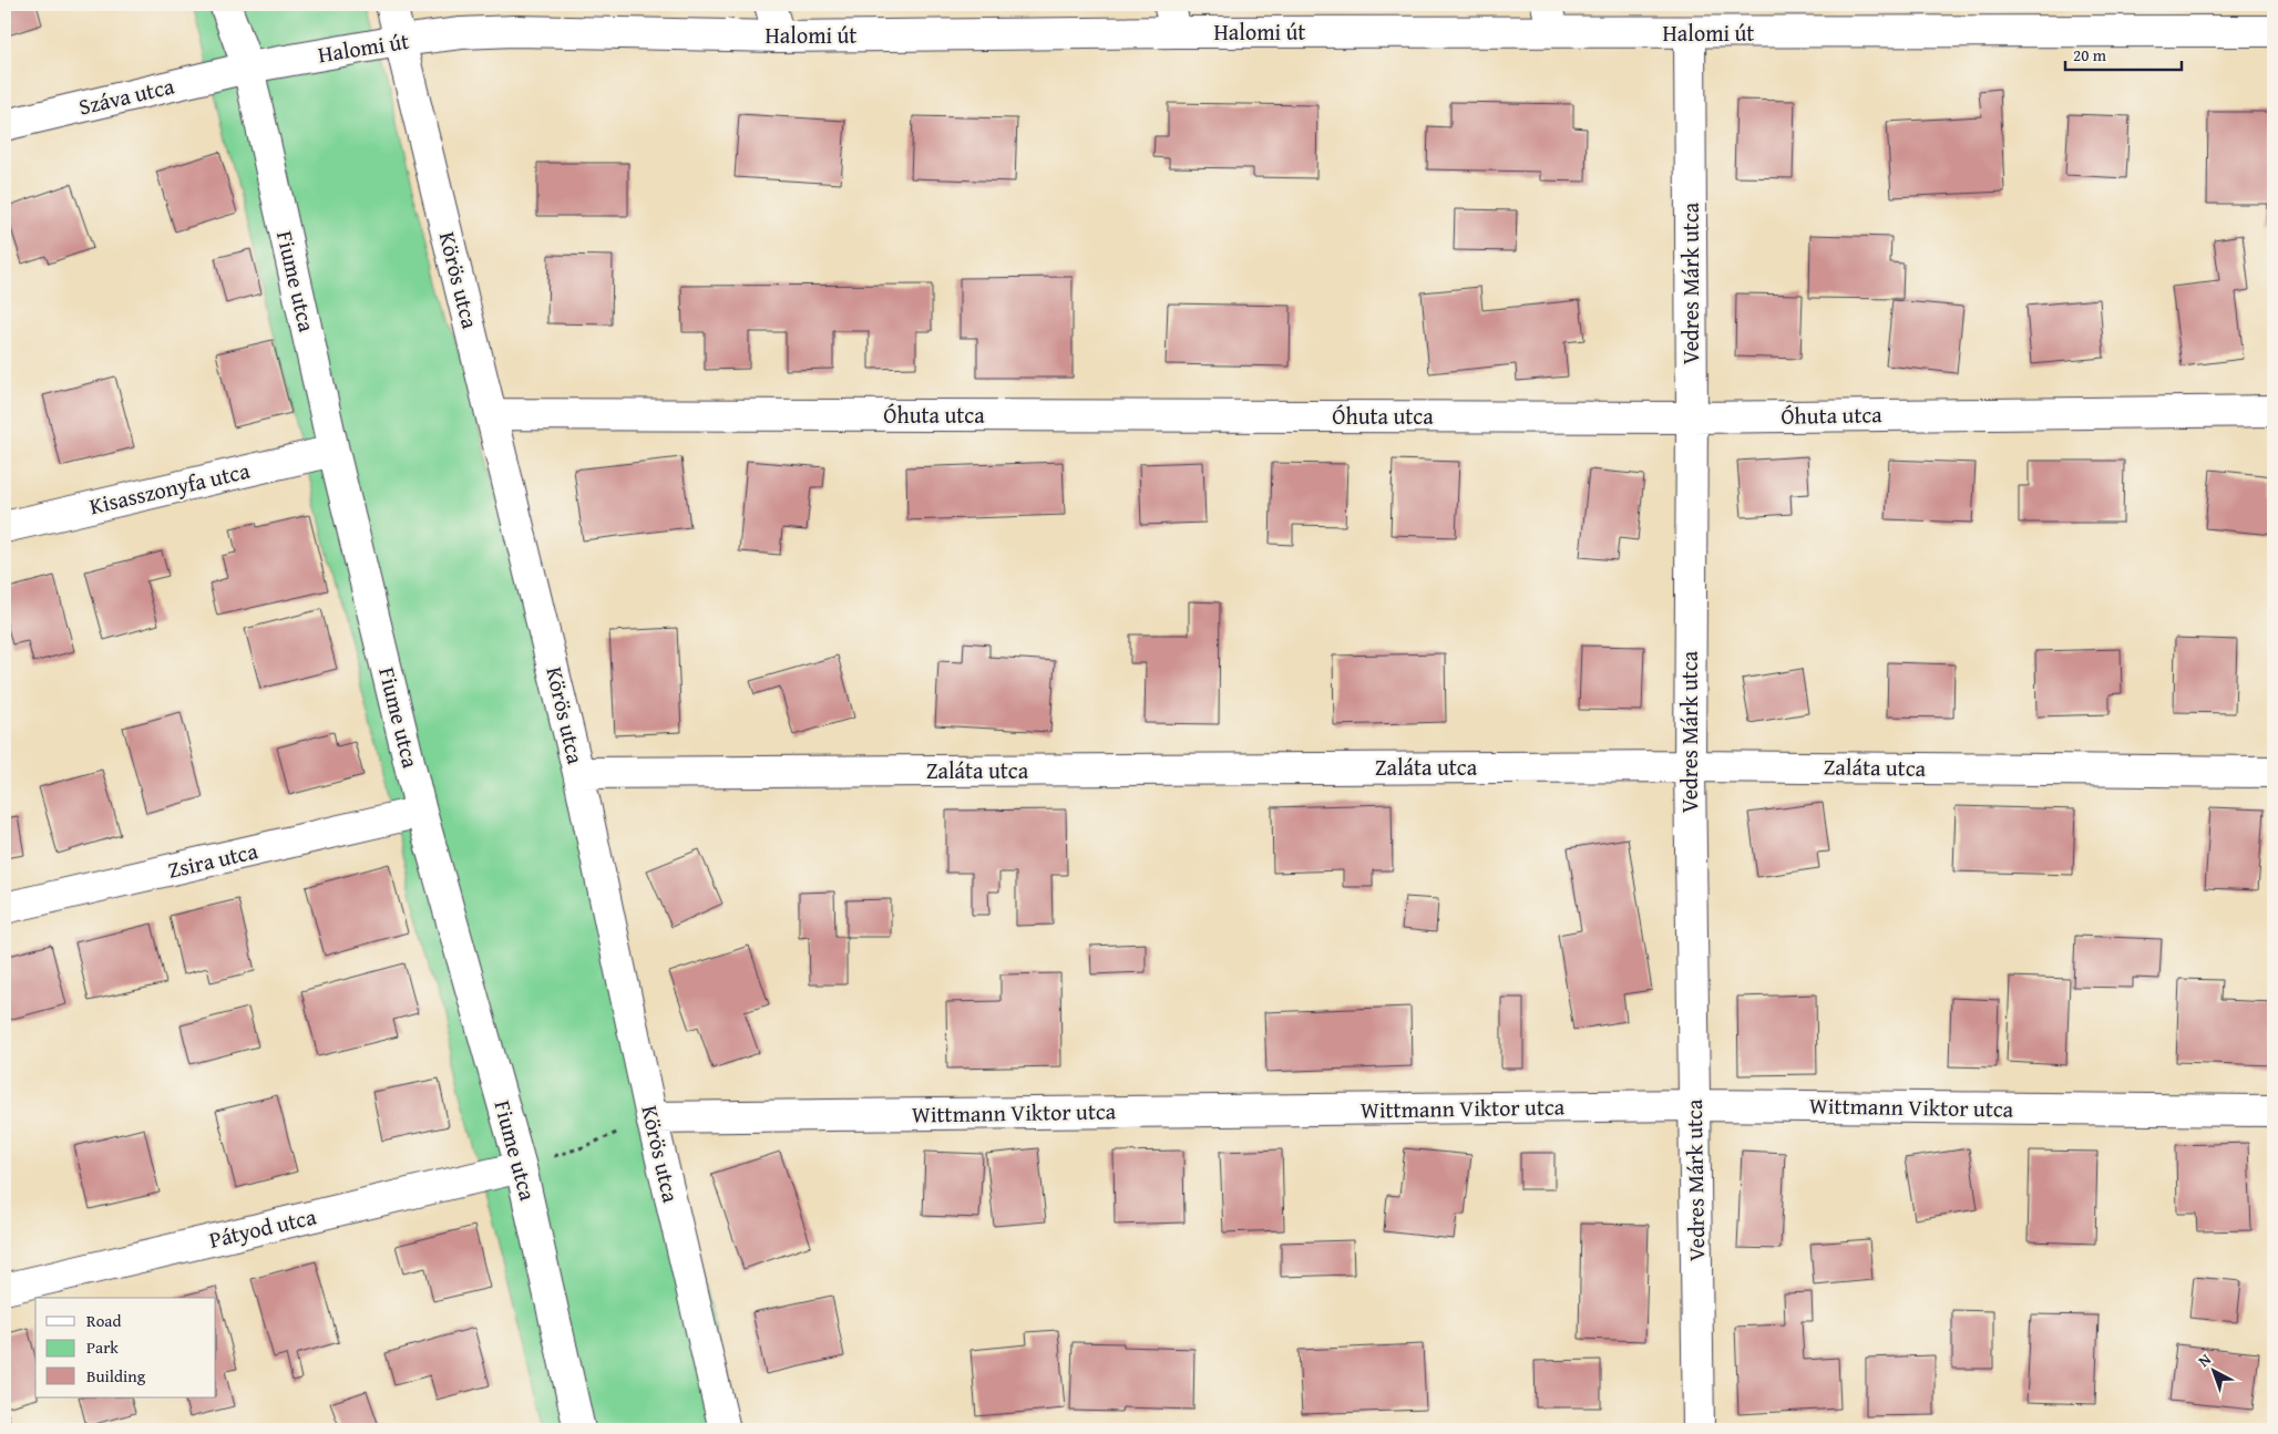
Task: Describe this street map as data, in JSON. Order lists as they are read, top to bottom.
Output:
{
  "streets": {
    "street": [
      "Halomi út",
      "Száva utca",
      "Körös utca",
      "Fiume utca",
      "Vedres Márk utca",
      "Óhuta utca",
      "Kisasszonyfa utca",
      "Zaláta utca",
      "Zsira utca",
      "Wittmann Viktor utca",
      "Pátyod utca"
    ]
  },
  "crossings": [
    ["Halomi út", "Száva utca"],
    ["Halomi út", "Körös utca"],
    ["Halomi út", "Fiume utca"],
    ["Halomi út", "Vedres Márk utca"],
    ["Száva utca", "Fiume utca"],
    ["Körös utca", "Óhuta utca"],
    ["Körös utca", "Zaláta utca"],
    ["Körös utca", "Wittmann Viktor utca"],
    ["Fiume utca", "Kisasszonyfa utca"],
    ["Fiume utca", "Zsira utca"],
    ["Fiume utca", "Pátyod utca"],
    ["Vedres Márk utca", "Óhuta utca"],
    ["Vedres Márk utca", "Zaláta utca"],
    ["Vedres Márk utca", "Wittmann Viktor utca"]
  ],
  "legend": ["Road", "Park", "Building"],
  "scale_bar": "20 m",
  "north": "top left"
}
